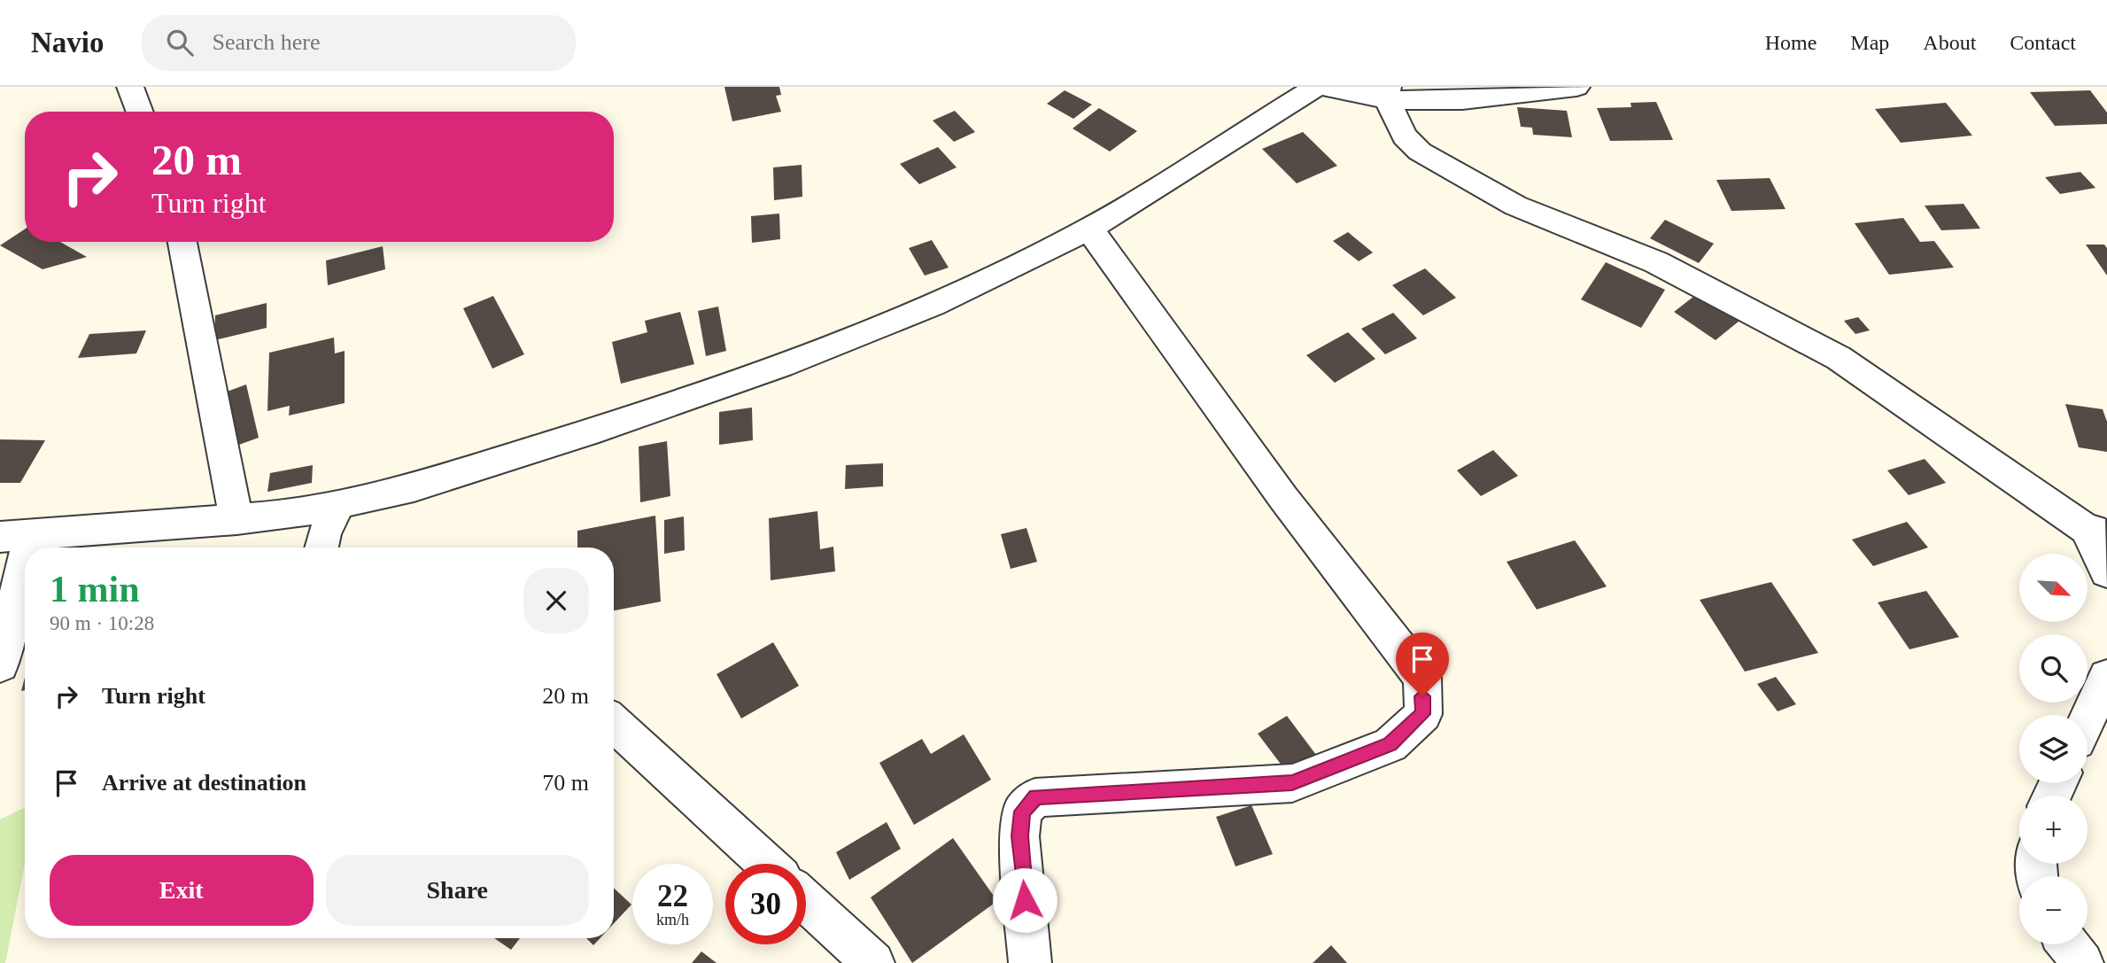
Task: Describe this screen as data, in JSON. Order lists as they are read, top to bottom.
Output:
{
  "north": "bottom right",
  "page": {
    "header": "Navio",
    "search": "Search here",
    "nav": [
      "Home",
      "Map",
      "About",
      "Contact"
    ],
    "turn": ["20 m", "Turn right"],
    "heading": ["1 min", "90 m · 10:28"],
    "map_buttons": ["+", "−"],
    "list": [
      {
        "name": "Turn right",
        "value": "20 m"
      },
      {
        "name": "Arrive at destination",
        "value": "70 m"
      }
    ],
    "buttons": ["Exit", "Share"],
    "speed": "22 km/h",
    "limit": "30"
  }
}
